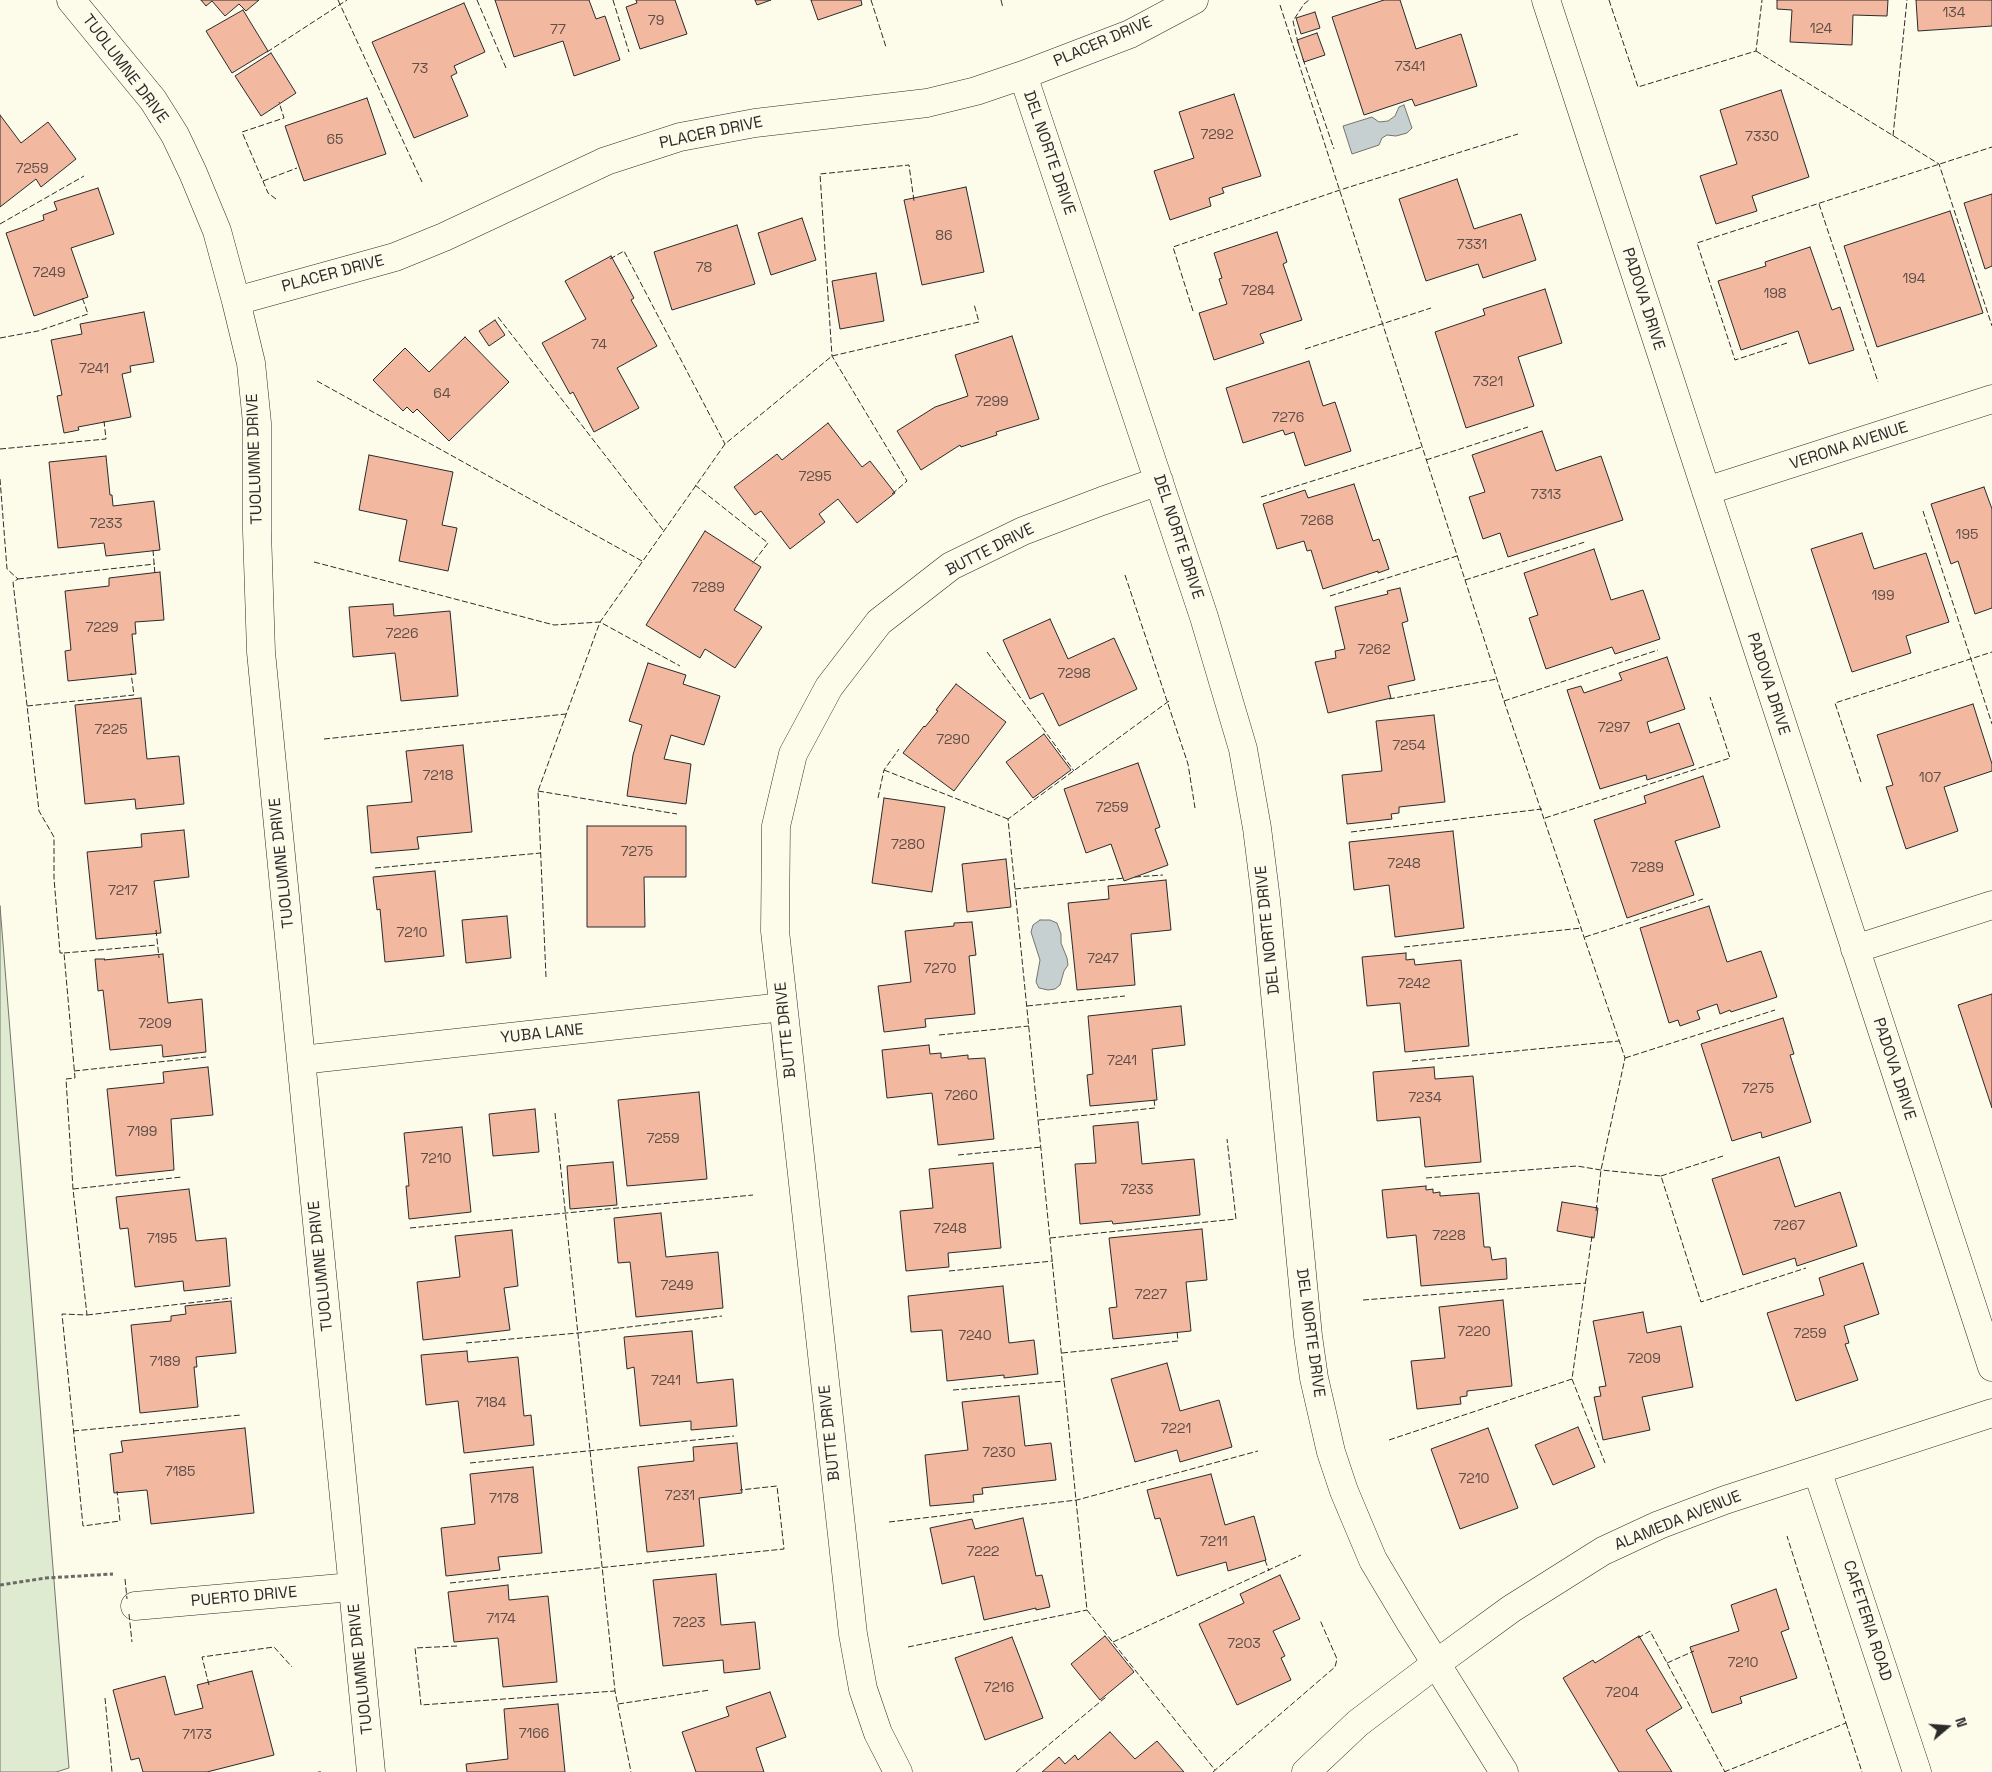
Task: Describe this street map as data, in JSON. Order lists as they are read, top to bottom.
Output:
{
  "streets": {
    "street": [
      "PLACER DRIVE",
      "TUOLUMNE DRIVE",
      "DEL NORTE DRIVE",
      "PADOVA DRIVE",
      "VERONA AVENUE",
      "BUTTE DRIVE",
      "YUBA LANE",
      "ALAMEDA AVENUE",
      "PUERTO DRIVE",
      "CAFETERIA ROAD"
    ]
  },
  "crossings": [
    ["PLACER DRIVE", "TUOLUMNE DRIVE"],
    ["PLACER DRIVE", "DEL NORTE DRIVE"],
    ["TUOLUMNE DRIVE", "YUBA LANE"],
    ["TUOLUMNE DRIVE", "PUERTO DRIVE"],
    ["DEL NORTE DRIVE", "BUTTE DRIVE"],
    ["DEL NORTE DRIVE", "ALAMEDA AVENUE"],
    ["PADOVA DRIVE", "VERONA AVENUE"],
    ["BUTTE DRIVE", "YUBA LANE"],
    ["ALAMEDA AVENUE", "CAFETERIA ROAD"]
  ],
  "house_numbers": [
    "134",
    "79",
    "124",
    "77",
    "7341",
    "73",
    "7292",
    "7330",
    "65",
    "7259",
    "86",
    "7331",
    "78",
    "7249",
    "194",
    "7284",
    "198",
    "74",
    "7241",
    "7321",
    "64",
    "7299",
    "7276",
    "7295",
    "7313",
    "7268",
    "7233",
    "195",
    "7289",
    "199",
    "7229",
    "7226",
    "7262",
    "7298",
    "7297",
    "7225",
    "7290",
    "7254",
    "7218",
    "107",
    "7259",
    "7280",
    "7275",
    "7248",
    "7289",
    "7217",
    "7210",
    "7247",
    "7270",
    "7242",
    "7209",
    "7241",
    "7275",
    "7260",
    "7234",
    "7199",
    "7259",
    "7210",
    "7233",
    "7267",
    "7248",
    "7228",
    "7195",
    "7249",
    "7227",
    "7220",
    "7259",
    "7240",
    "7209",
    "7189",
    "7241",
    "7184",
    "7221",
    "7230",
    "7185",
    "7210",
    "7231",
    "7178",
    "7211",
    "7222",
    "7174",
    "7223",
    "7203",
    "7210",
    "7216",
    "7204",
    "7166",
    "7173"
  ],
  "north": "right"
}
